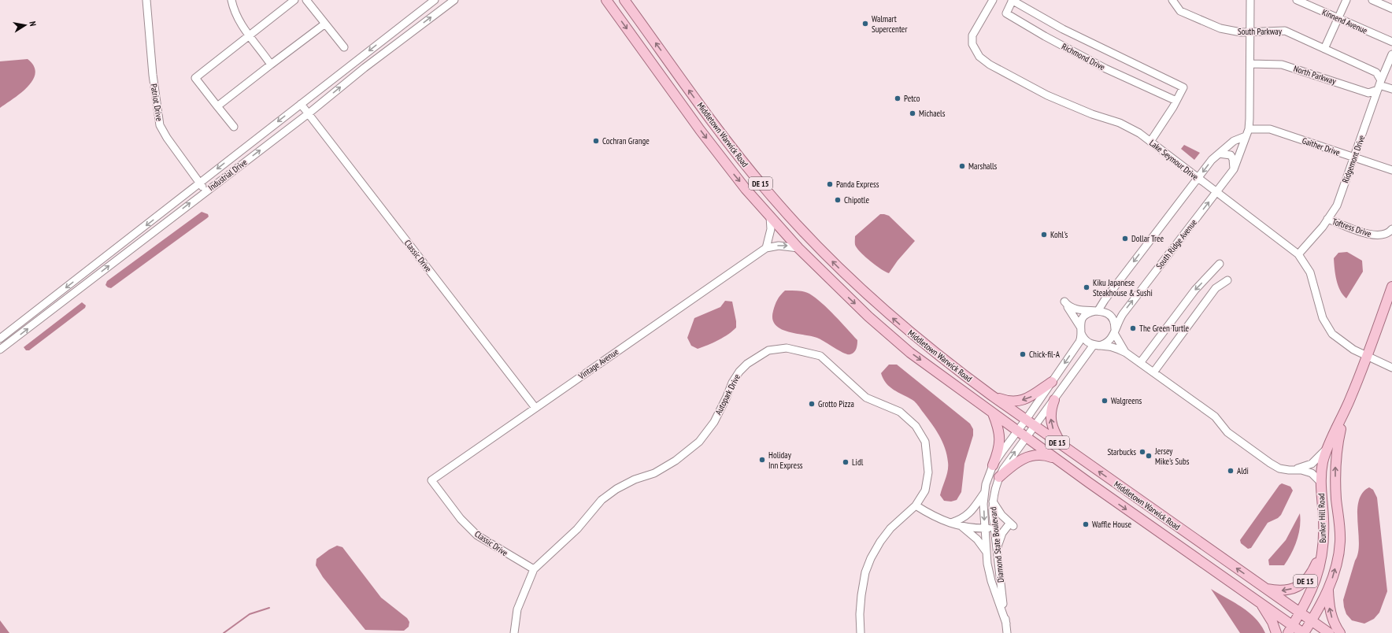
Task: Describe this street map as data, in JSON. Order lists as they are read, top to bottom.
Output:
{
  "streets": {
    "main road": ["Middletown Warwick Road", "DE 15", "Bunker Hill Road"],
    "street": [
      "Kinnend Avenue",
      "South Parkway",
      "Richmond Drive",
      "North Parkway",
      "Patriot Drive",
      "Gaither Drive",
      "Ridgemont Drive",
      "Lake Seymour Drive",
      "Industrial Drive",
      "Toftress Drive",
      "South Ridge Avenue",
      "Classic Drive",
      "Vintage Avenue",
      "Autopark Drive",
      "Diamond State Boulevard"
    ]
  },
  "crossings": [
    ["South Parkway", "North Parkway"],
    ["South Parkway", "Ridgemont Drive"],
    ["South Parkway", "South Ridge Avenue"],
    ["North Parkway", "Ridgemont Drive"],
    ["North Parkway", "South Ridge Avenue"],
    ["Patriot Drive", "Industrial Drive"],
    ["Middletown Warwick Road", "DE 15"],
    ["Middletown Warwick Road", "South Ridge Avenue"],
    ["Middletown Warwick Road", "Vintage Avenue"],
    ["Middletown Warwick Road", "Bunker Hill Road"],
    ["Middletown Warwick Road", "Diamond State Boulevard"],
    ["Gaither Drive", "Ridgemont Drive"],
    ["Gaither Drive", "South Ridge Avenue"],
    ["Ridgemont Drive", "Lake Seymour Drive"],
    ["Ridgemont Drive", "Toftress Drive"],
    ["Lake Seymour Drive", "South Ridge Avenue"],
    ["Lake Seymour Drive", "Bunker Hill Road"],
    ["Industrial Drive", "Classic Drive"],
    ["DE 15", "Bunker Hill Road"],
    ["South Ridge Avenue", "Diamond State Boulevard"],
    ["Classic Drive", "Vintage Avenue"],
    ["Classic Drive", "Autopark Drive"]
  ],
  "places": [
    "Walmart Supercenter",
    "Petco",
    "Michaels",
    "Cochran Grange",
    "Marshalls",
    "Panda Express",
    "Chipotle",
    "Kohl's",
    "Dollar Tree",
    "Kiku Japanese Steakhouse & Sushi",
    "The Green Turtle",
    "Chick-fil-A",
    "Walgreens",
    "Grotto Pizza",
    "Starbucks",
    "Jersey Mike's Subs",
    "Holiday Inn Express",
    "Lidl",
    "Aldi",
    "Waffle House"
  ],
  "north": "right"
}
